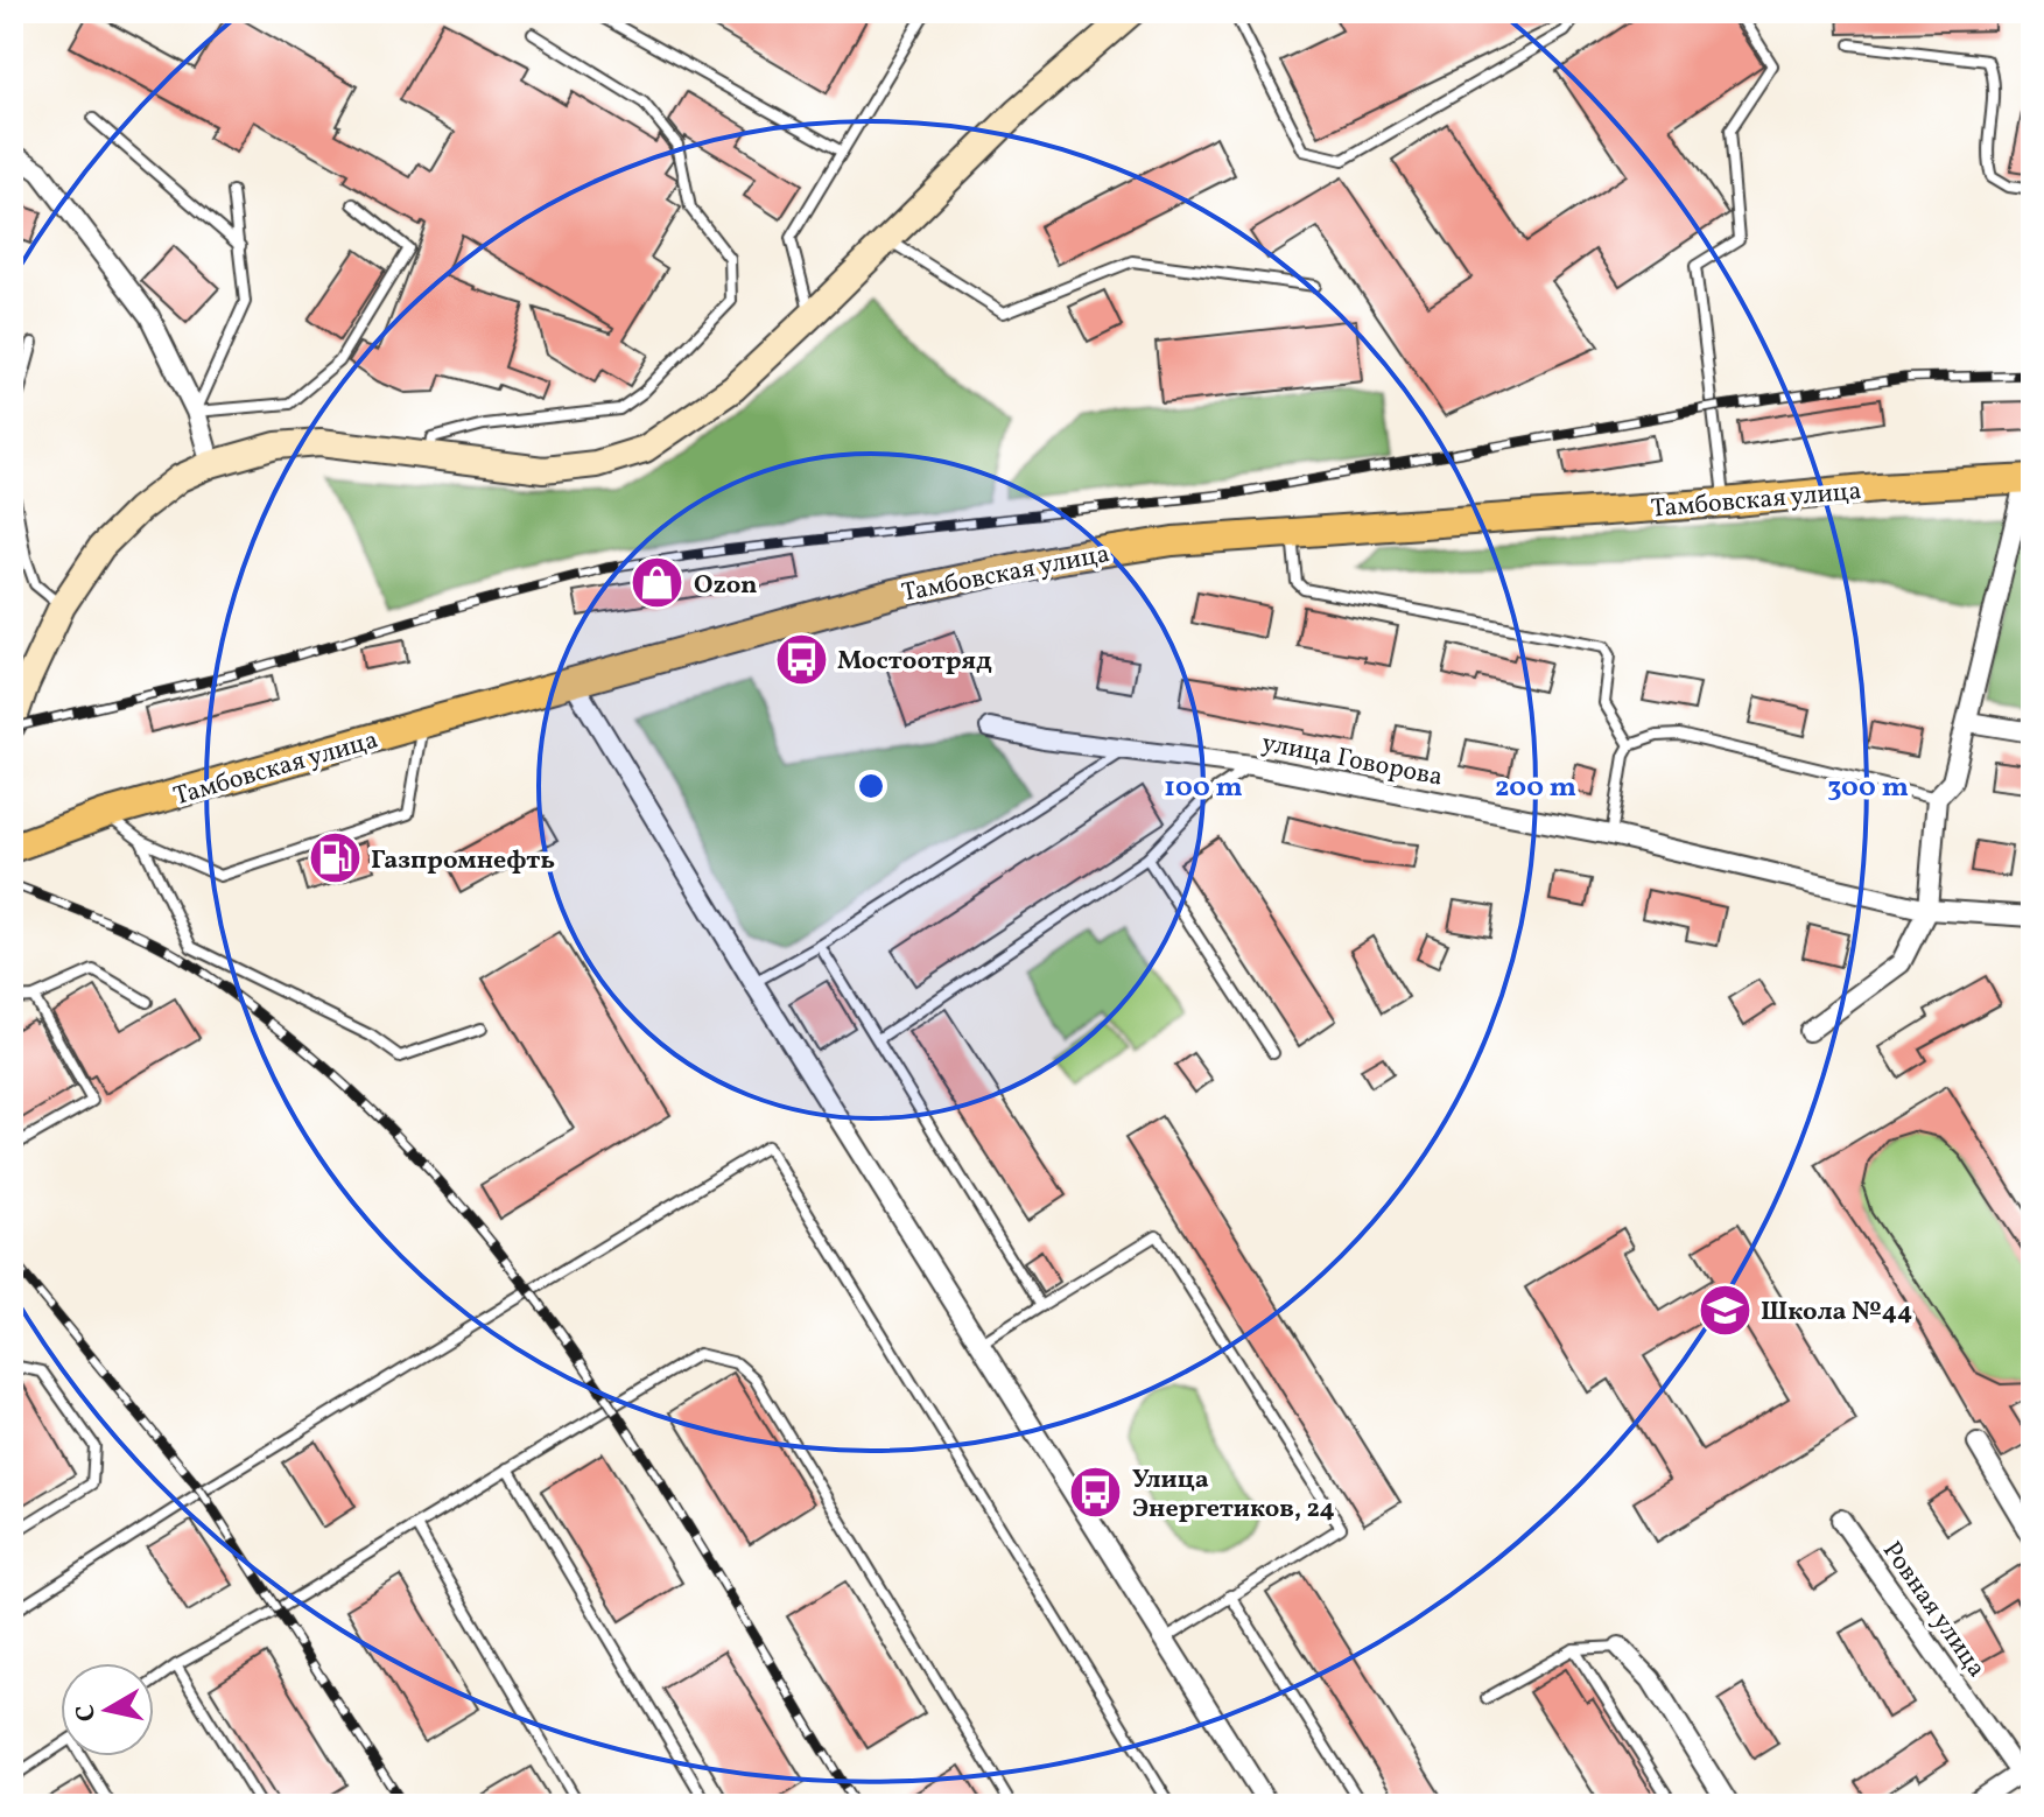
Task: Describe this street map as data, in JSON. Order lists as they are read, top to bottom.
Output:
{
  "streets": {
    "main road": ["Тамбовская улица"],
    "street": ["улица Говорова", "Ровная улица"]
  },
  "places": {
    "shop": ["Ozon"],
    "bus stop": ["Мостоотряд", "Улица Энергетиков, 24"],
    "fuel station": ["Газпромнефть"],
    "school or university": ["Школа №44"]
  },
  "north": "left",
  "rings": ["100 m", "200 m", "300 m"]
}
